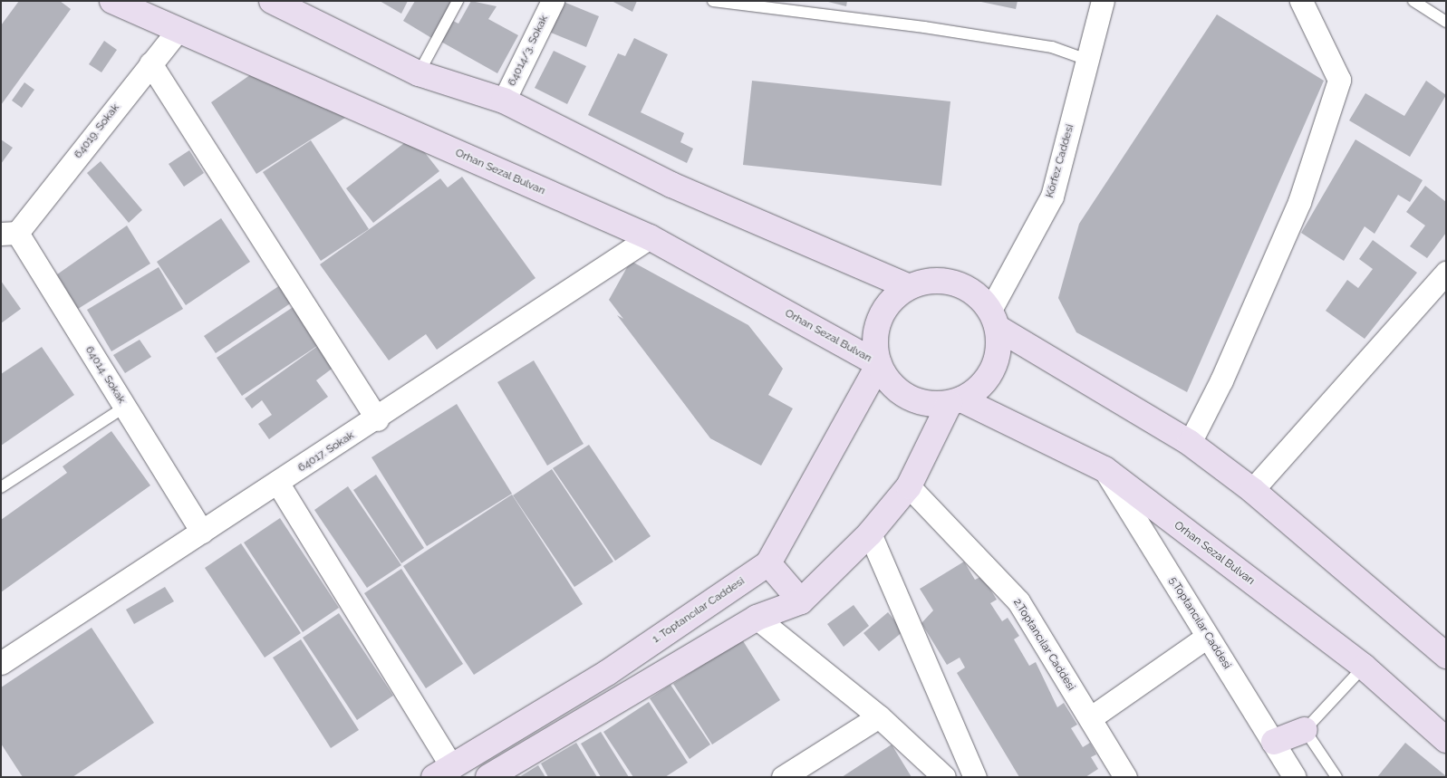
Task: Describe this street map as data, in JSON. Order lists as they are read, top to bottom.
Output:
{
  "streets": {
    "street": [
      "64014/3. Sokak",
      "64019. Sokak",
      "Körfez Caddesi",
      "Orhan Sezal Bulvarı",
      "64014. Sokak",
      "64017. Sokak",
      "1. Toptancılar Caddesi",
      "5.Toptancılar Caddesi",
      "2.Toptancılar Caddesi"
    ]
  },
  "crossings": [
    ["64019. Sokak", "Orhan Sezal Bulvarı"],
    ["64019. Sokak", "64014. Sokak"],
    ["Körfez Caddesi", "Orhan Sezal Bulvarı"],
    ["Körfez Caddesi", "1. Toptancılar Caddesi"],
    ["Orhan Sezal Bulvarı", "64017. Sokak"],
    ["Orhan Sezal Bulvarı", "1. Toptancılar Caddesi"],
    ["Orhan Sezal Bulvarı", "5.Toptancılar Caddesi"],
    ["64014. Sokak", "64017. Sokak"]
  ]
}
